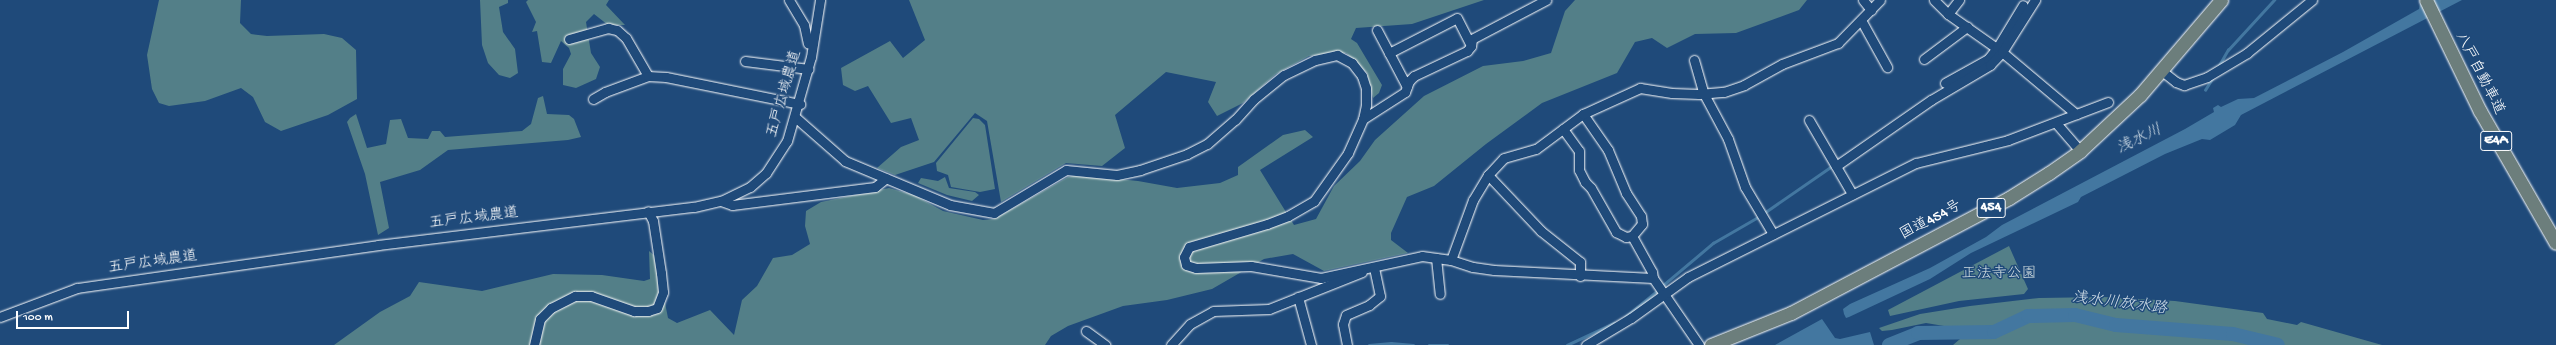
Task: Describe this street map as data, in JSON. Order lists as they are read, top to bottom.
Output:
{
  "streets": {
    "highway": [
      "八戸自動車道",
      "E4A",
      "454",
      "国道454号"
    ],
    "street": ["五戸広域農道"]
  },
  "water": ["浅水川", "浅水川放水路"],
  "parks": ["正法寺公園"],
  "scale_bar": "100 m"
}
